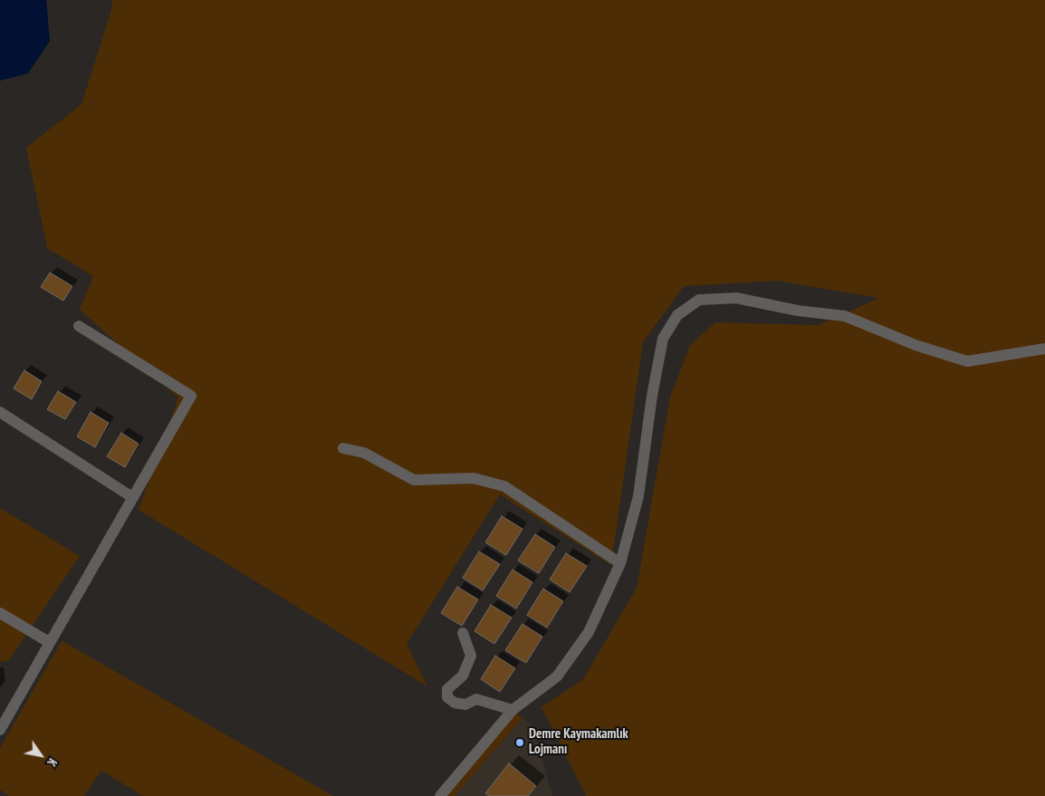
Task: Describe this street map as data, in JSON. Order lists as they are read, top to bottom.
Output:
{
  "places": ["Demre Kaymakamlık Lojmanı"],
  "north": "bottom right"
}
